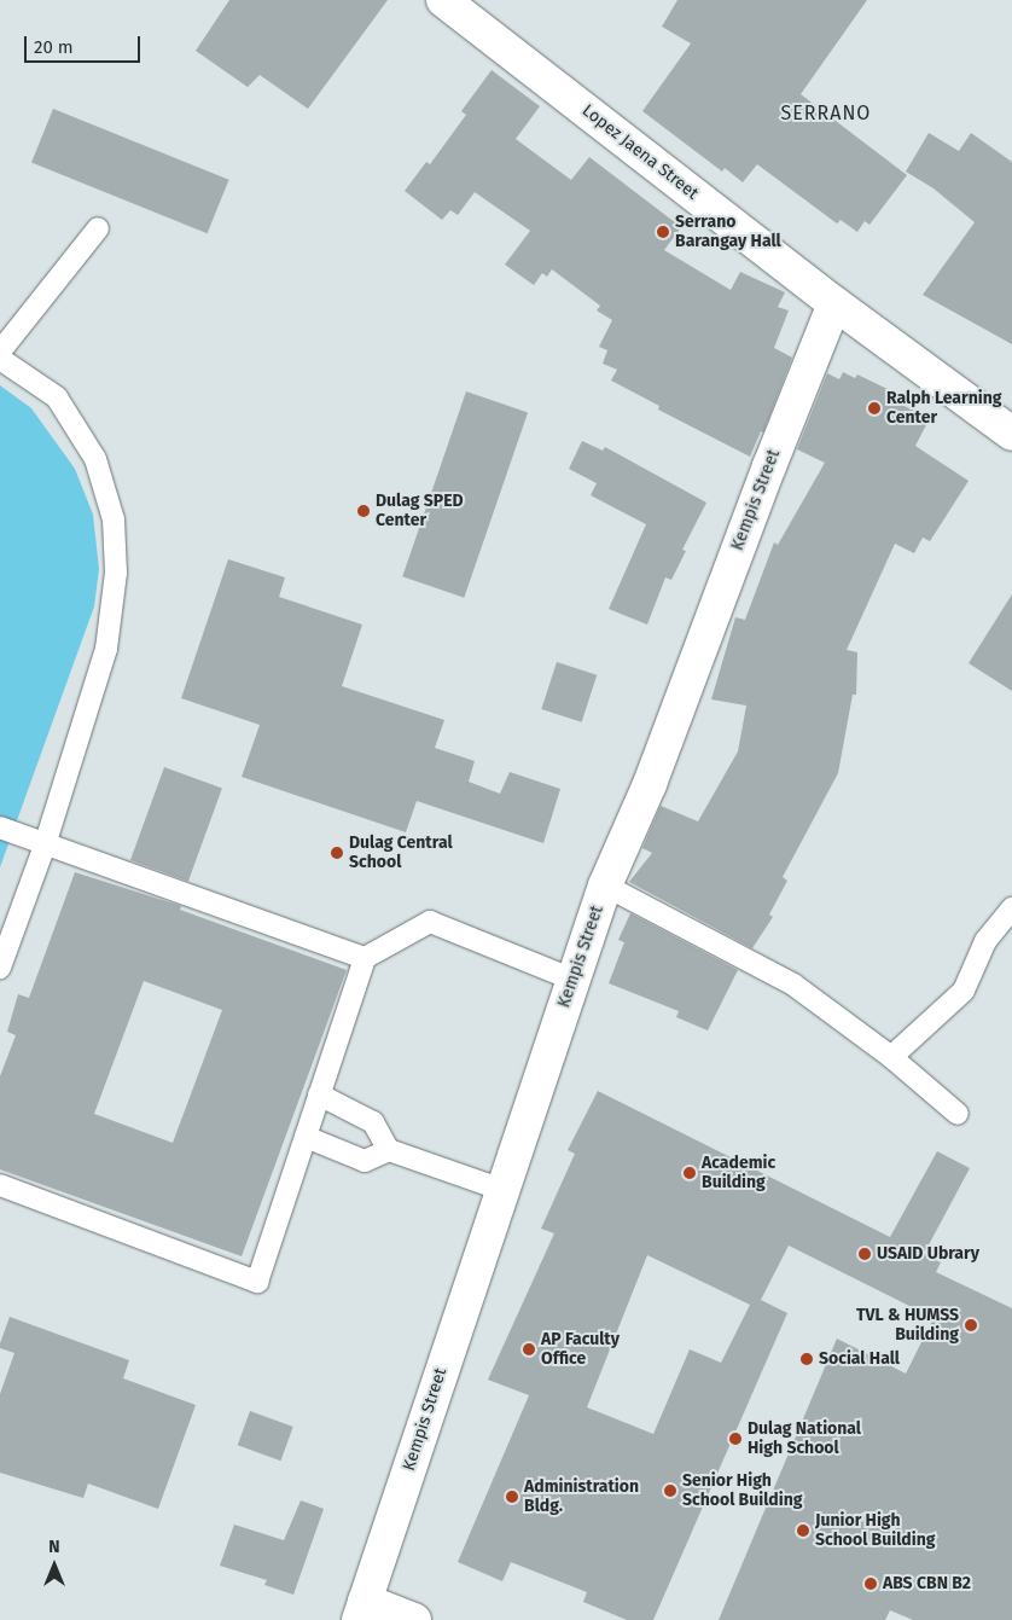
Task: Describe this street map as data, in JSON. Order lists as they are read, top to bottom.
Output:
{
  "streets": {
    "street": ["Lopez Jaena Street", "Kempis Street"]
  },
  "crossings": [
    ["Lopez Jaena Street", "Kempis Street"]
  ],
  "districts": ["SERRANO"],
  "places": [
    "Serrano Barangay Hall",
    "Ralph Learning Center",
    "Dulag SPED Center",
    "Dulag Central School",
    "Academic Building",
    "USAID Ubrary",
    "TVL & HUMSS Building",
    "AP Faculty Office",
    "Social Hall",
    "Dulag National High School",
    "Senior High School Building",
    "Administration Bldg.",
    "Junior High School Building",
    "ABS CBN B2"
  ],
  "scale_bar": "20 m",
  "north": "top"
}
